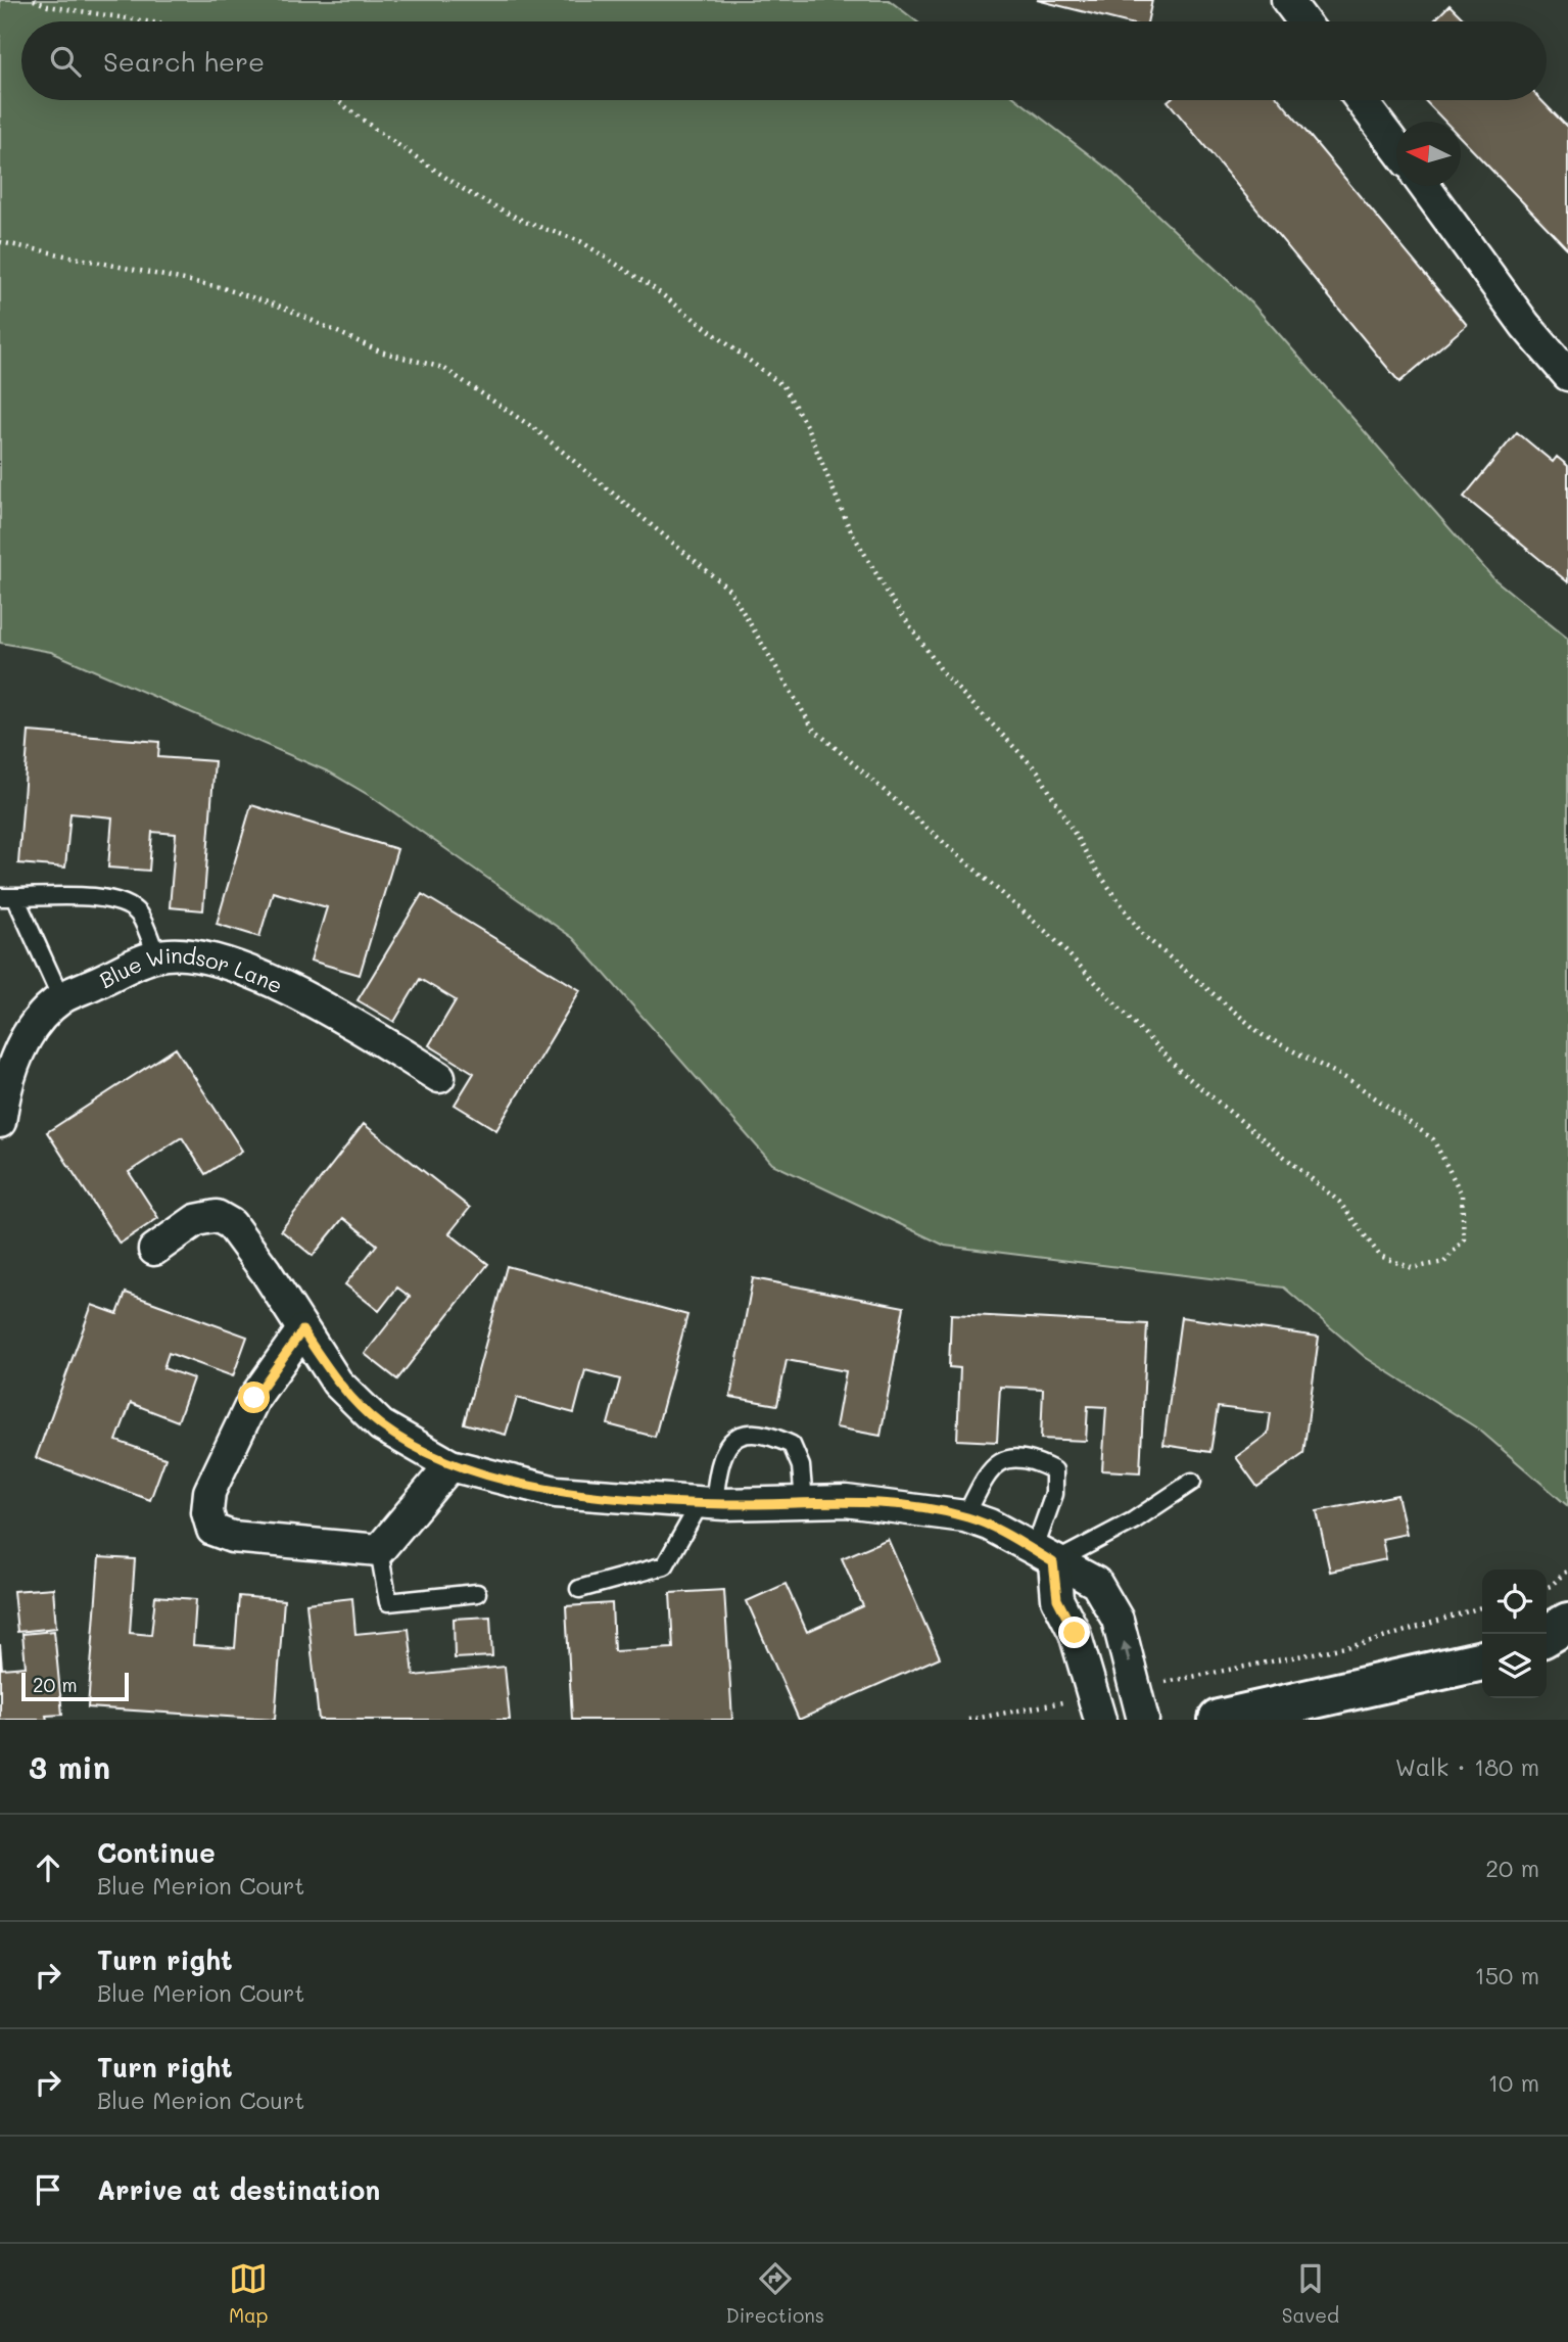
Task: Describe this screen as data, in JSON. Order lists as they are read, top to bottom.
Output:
{
  "streets": {
    "street": ["Blue Windsor Lane"]
  },
  "scale_bar": "20 m",
  "north": "left",
  "page": {
    "search": "Search here",
    "scale": "20 m",
    "heading": ["3 min", "Walk · 180 m"],
    "list": [
      ["Continue", "Blue Merion Court", "20 m"],
      ["Turn right", "Blue Merion Court", "150 m"],
      ["Turn right", "Blue Merion Court", "10 m"],
      "Arrive at destination"
    ],
    "nav": ["Map", "Directions", "Saved"]
  }
}
